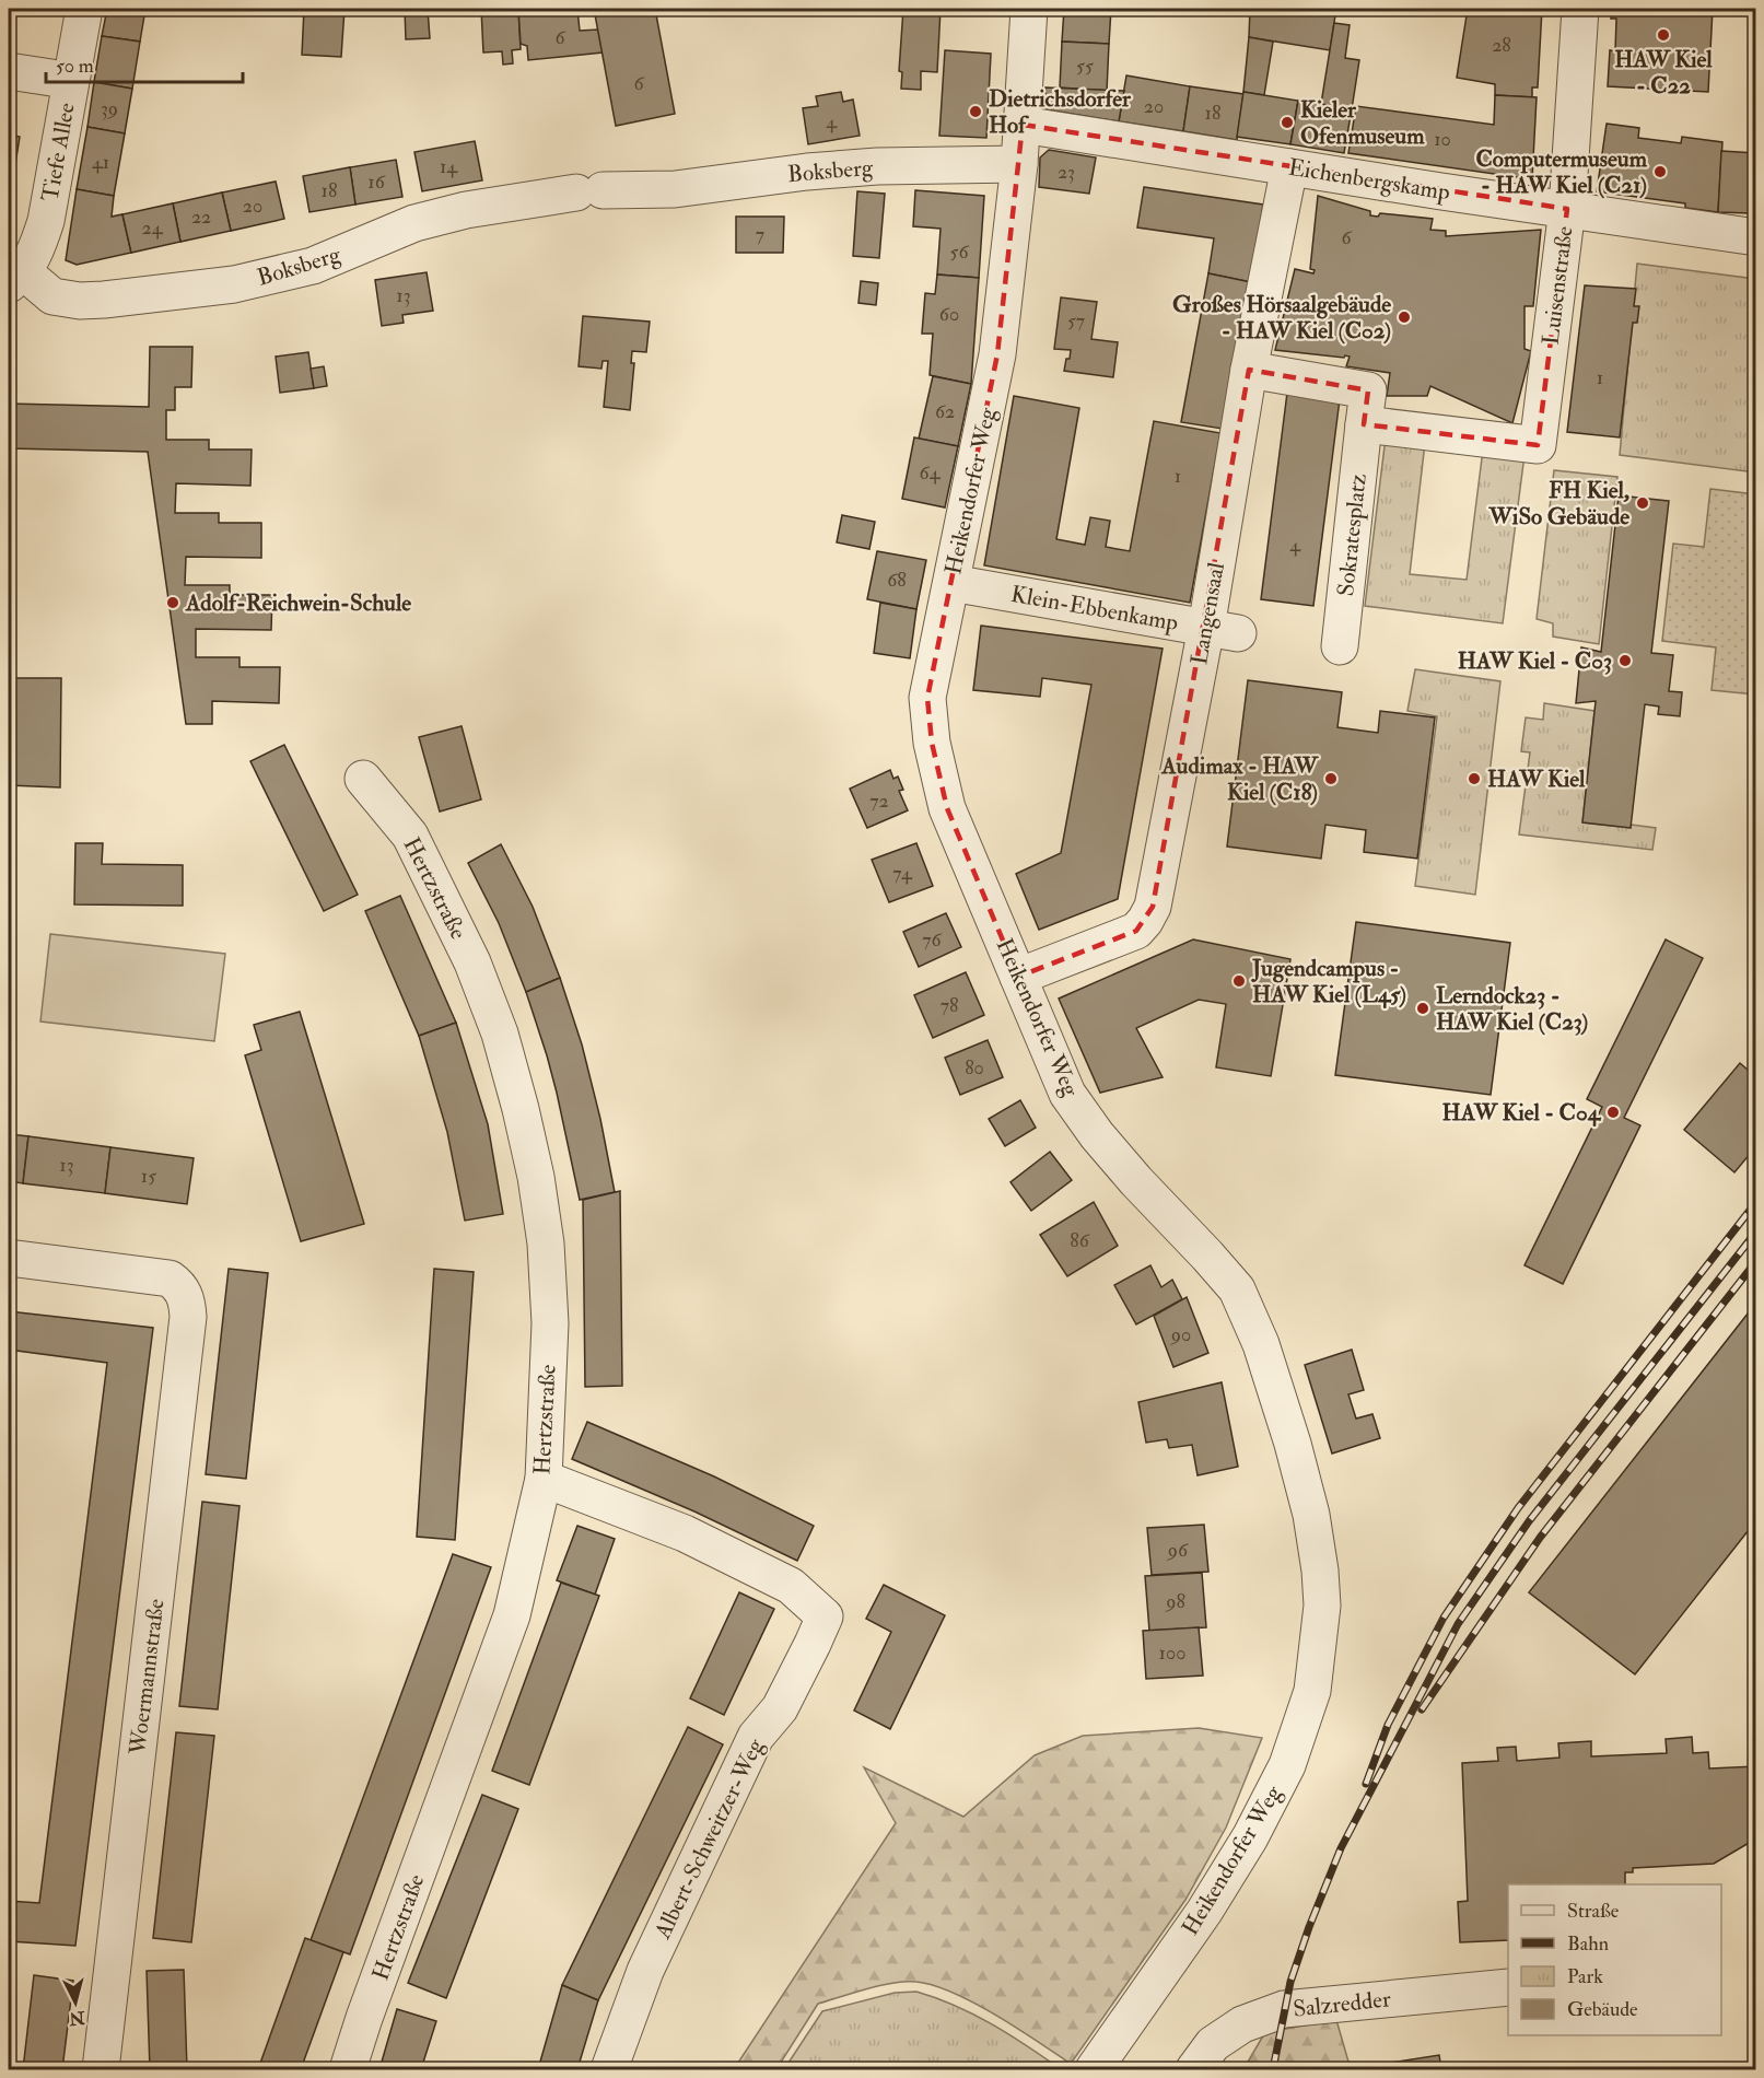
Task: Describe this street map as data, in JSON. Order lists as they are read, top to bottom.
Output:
{
  "streets": {
    "street": [
      "Tiefe Allee",
      "Boksberg",
      "Eichenbergskamp",
      "Luisenstraße",
      "Heikendorfer Weg",
      "Sokratesplatz",
      "Klein-Ebbenkamp",
      "Langensaal",
      "Hertzstraße",
      "Woermannstraße",
      "Albert-Schweitzer-Weg",
      "Salzredder"
    ]
  },
  "crossings": [
    ["Tiefe Allee", "Boksberg"],
    ["Boksberg", "Heikendorfer Weg"],
    ["Eichenbergskamp", "Luisenstraße"],
    ["Eichenbergskamp", "Heikendorfer Weg"],
    ["Eichenbergskamp", "Langensaal"],
    ["Luisenstraße", "Sokratesplatz"],
    ["Heikendorfer Weg", "Klein-Ebbenkamp"],
    ["Heikendorfer Weg", "Langensaal"],
    ["Sokratesplatz", "Langensaal"],
    ["Klein-Ebbenkamp", "Langensaal"],
    ["Hertzstraße", "Albert-Schweitzer-Weg"]
  ],
  "places": [
    "HAW Kiel - C22",
    "Dietrichsdorfer Hof",
    "Kieler Ofenmuseum",
    "Computermuseum - HAW Kiel (C21)",
    "Großes Hörsaalgebäude - HAW Kiel (C02)",
    "FH Kiel, WiSo Gebäude",
    "Adolf-Reichwein-Schule",
    "HAW Kiel - C03",
    "Audimax - HAW Kiel (C18)",
    "HAW Kiel",
    "Jugendcampus - HAW Kiel (L45)",
    "Lerndock23 - HAW Kiel (C23)",
    "HAW Kiel - C04"
  ],
  "house_numbers": [
    "6",
    "28",
    "55",
    "6",
    "20",
    "39",
    "18",
    "4",
    "10",
    "41",
    "14",
    "23",
    "16",
    "18",
    "20",
    "22",
    "24",
    "7",
    "6",
    "56",
    "13",
    "60",
    "57",
    "1",
    "62",
    "64",
    "1",
    "4",
    "68",
    "72",
    "74",
    "76",
    "78",
    "80",
    "13",
    "15",
    "86",
    "90",
    "96",
    "98",
    "100"
  ],
  "legend": [
    "Straße",
    "Bahn",
    "Park",
    "Gebäude"
  ],
  "scale_bar": "50 m",
  "north": "bottom"
}
